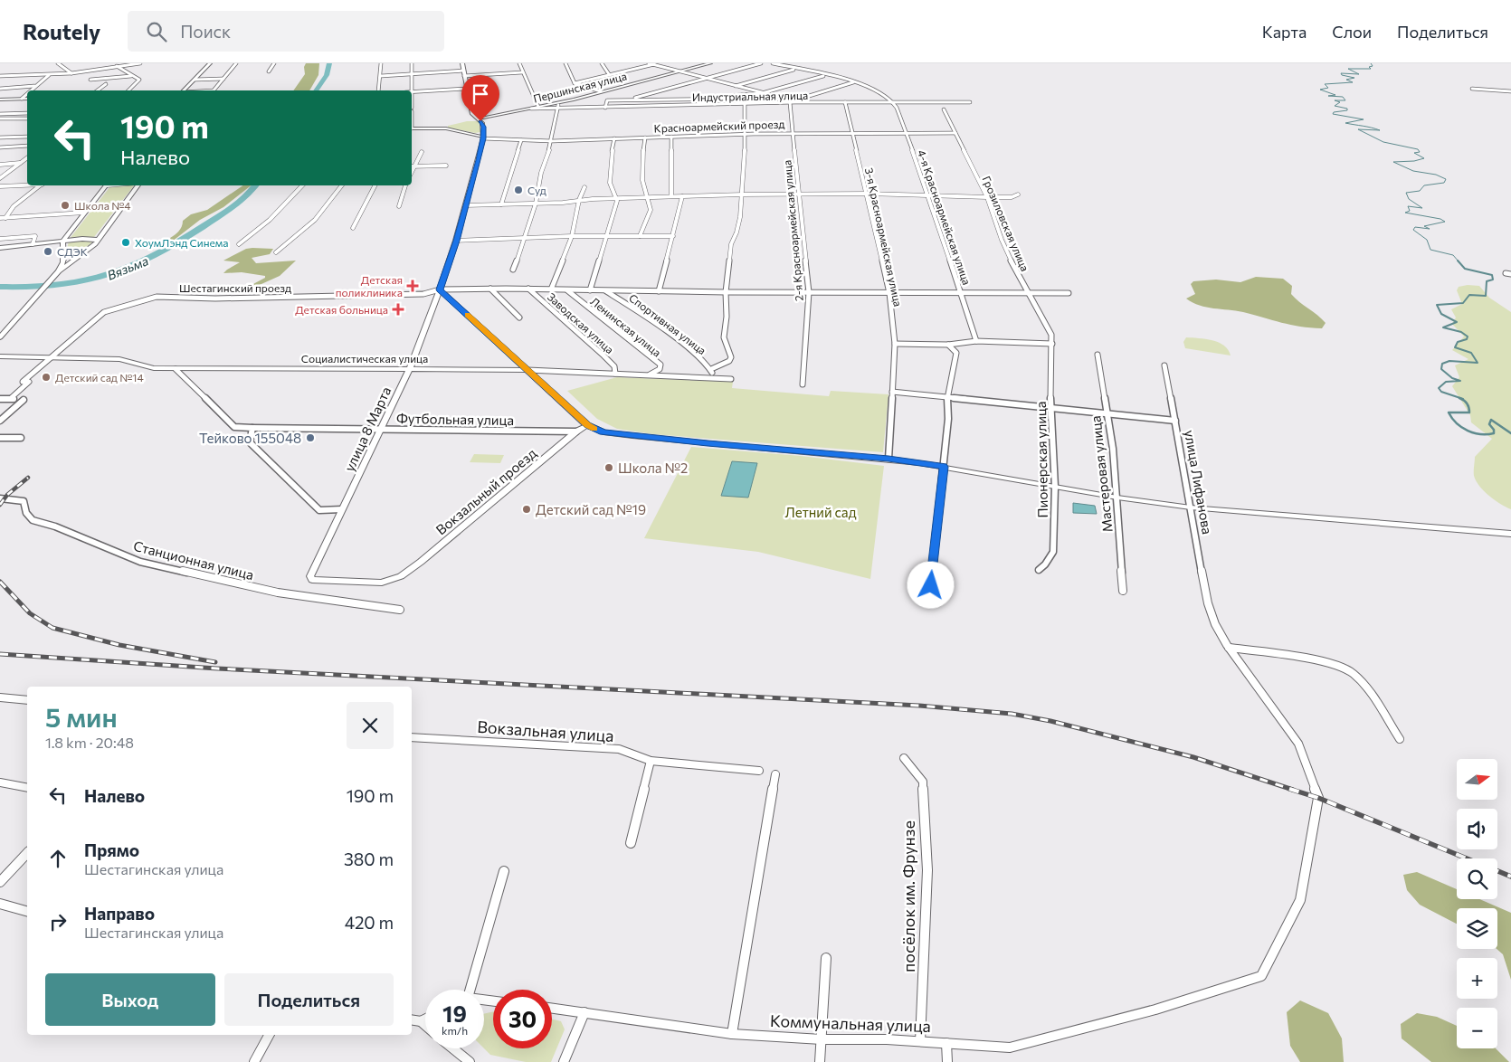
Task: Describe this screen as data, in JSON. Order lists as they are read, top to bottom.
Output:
{
  "streets": {
    "street": [
      "Першинская улица",
      "Индустриальная улица",
      "Красноармейский проезд",
      "4-я Красноармейская улица",
      "Грозиловская улица",
      "2-я Красноармейская улица",
      "3-я Красноармейская улица",
      "Шестагинский проезд",
      "Заводская улица",
      "Спортивная улица",
      "Ленинская улица",
      "Социалистическая улица",
      "Футбольная улица",
      "улица 8 Марта",
      "Пионерская улица",
      "Мастеровая улица",
      "улица Лифанова",
      "Вокзальный проезд",
      "Станционная улица",
      "Вокзальная улица",
      "посёлок им. Фрунзе",
      "Коммунальная улица"
    ]
  },
  "crossings": [
    ["Першинская улица", "Индустриальная улица"],
    ["Индустриальная улица", "4-я Красноармейская улица"],
    ["Индустриальная улица", "2-я Красноармейская улица"],
    ["Индустриальная улица", "3-я Красноармейская улица"],
    ["Красноармейский проезд", "4-я Красноармейская улица"],
    ["Красноармейский проезд", "Грозиловская улица"],
    ["Красноармейский проезд", "2-я Красноармейская улица"],
    ["Красноармейский проезд", "3-я Красноармейская улица"],
    ["Красноармейский проезд", "Ленинская улица"],
    ["Красноармейский проезд", "улица 8 Марта"],
    ["4-я Красноармейская улица", "Шестагинский проезд"],
    ["Грозиловская улица", "Шестагинский проезд"],
    ["Грозиловская улица", "Пионерская улица"],
    ["2-я Красноармейская улица", "Шестагинский проезд"],
    ["3-я Красноармейская улица", "Шестагинский проезд"],
    ["Шестагинский проезд", "Заводская улица"],
    ["Шестагинский проезд", "Спортивная улица"],
    ["Шестагинский проезд", "Ленинская улица"],
    ["Шестагинский проезд", "Социалистическая улица"],
    ["Шестагинский проезд", "улица 8 Марта"],
    ["Заводская улица", "Социалистическая улица"],
    ["Спортивная улица", "Социалистическая улица"],
    ["Ленинская улица", "Социалистическая улица"],
    ["Социалистическая улица", "Футбольная улица"],
    ["Социалистическая улица", "улица 8 Марта"],
    ["Футбольная улица", "улица 8 Марта"],
    ["Футбольная улица", "Вокзальный проезд"],
    ["улица 8 Марта", "Вокзальный проезд"],
    ["улица Лифанова", "Коммунальная улица"],
    ["посёлок им. Фрунзе", "Коммунальная улица"]
  ],
  "water": ["Вязьма"],
  "parks": ["Летний сад"],
  "places": {
    "other": [
      "Суд",
      "Школа №4",
      "ХоумЛэнд Синема",
      "СДЭК",
      "Детский сад №14",
      "Тейково 155048",
      "Школа №2",
      "Детский сад №19"
    ],
    "health": ["Детская поликлиника", "Детская больница"]
  },
  "north": "right",
  "page": {
    "header": "Routely",
    "search": "Поиск",
    "nav": ["Карта", "Слои", "Поделиться"],
    "turn": ["190 m", "Налево"],
    "heading": ["5 мин", "1.8 km · 20:48"],
    "map_buttons": ["+", "−"],
    "list": [
      {
        "name": "Налево",
        "value": "190 m"
      },
      {
        "name": "Прямо",
        "note": "Шестагинская улица",
        "value": "380 m"
      },
      {
        "name": "Направо",
        "note": "Шестагинская улица",
        "value": "420 m"
      }
    ],
    "buttons": ["Выход", "Поделиться"],
    "speed": "19 km/h",
    "limit": "30"
  }
}
